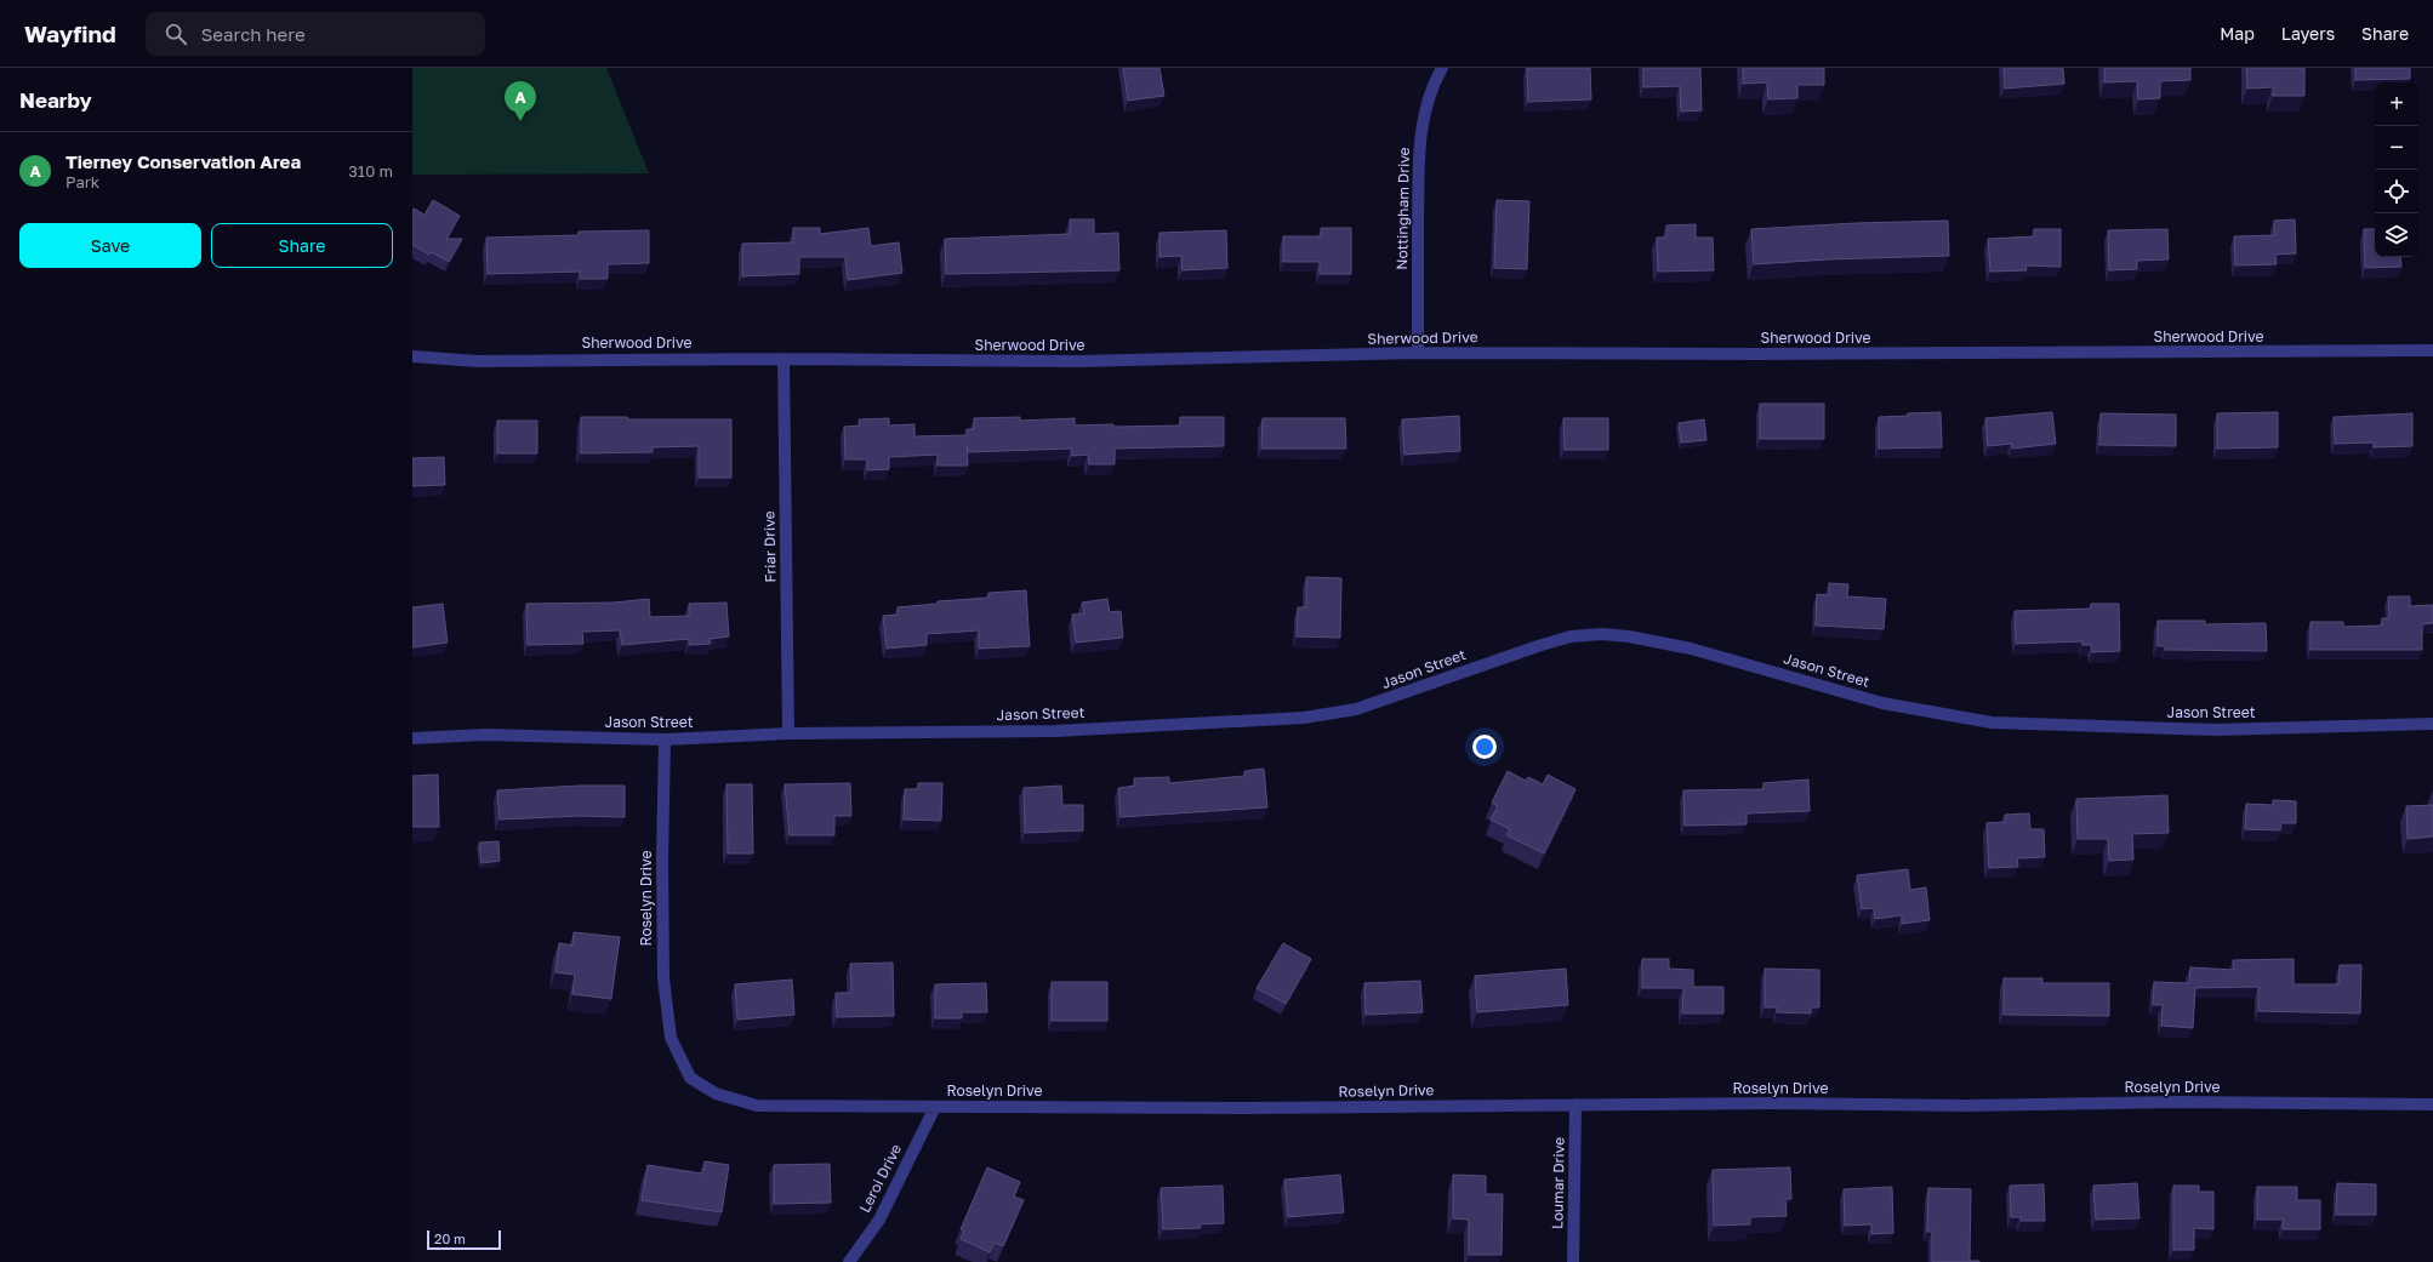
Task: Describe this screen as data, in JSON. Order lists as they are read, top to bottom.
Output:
{
  "streets": {
    "street": [
      "Nottingham Drive",
      "Sherwood Drive",
      "Friar Drive",
      "Jason Street",
      "Roselyn Drive",
      "Leroi Drive",
      "Loumar Drive"
    ]
  },
  "crossings": [
    ["Nottingham Drive", "Sherwood Drive"],
    ["Sherwood Drive", "Friar Drive"],
    ["Friar Drive", "Jason Street"],
    ["Jason Street", "Roselyn Drive"],
    ["Roselyn Drive", "Leroi Drive"],
    ["Roselyn Drive", "Loumar Drive"]
  ],
  "scale_bar": "20 m",
  "page": {
    "header": "Wayfind",
    "search": "Search here",
    "nav": ["Map", "Layers", "Share"],
    "heading": "Nearby",
    "pins": "A",
    "map_buttons": ["+", "−"],
    "list": [
      {
        "mark": "A",
        "name": "Tierney Conservation Area",
        "note": "Park",
        "value": "310 m"
      }
    ],
    "buttons": ["Save", "Share"],
    "scale": "20 m"
  }
}
